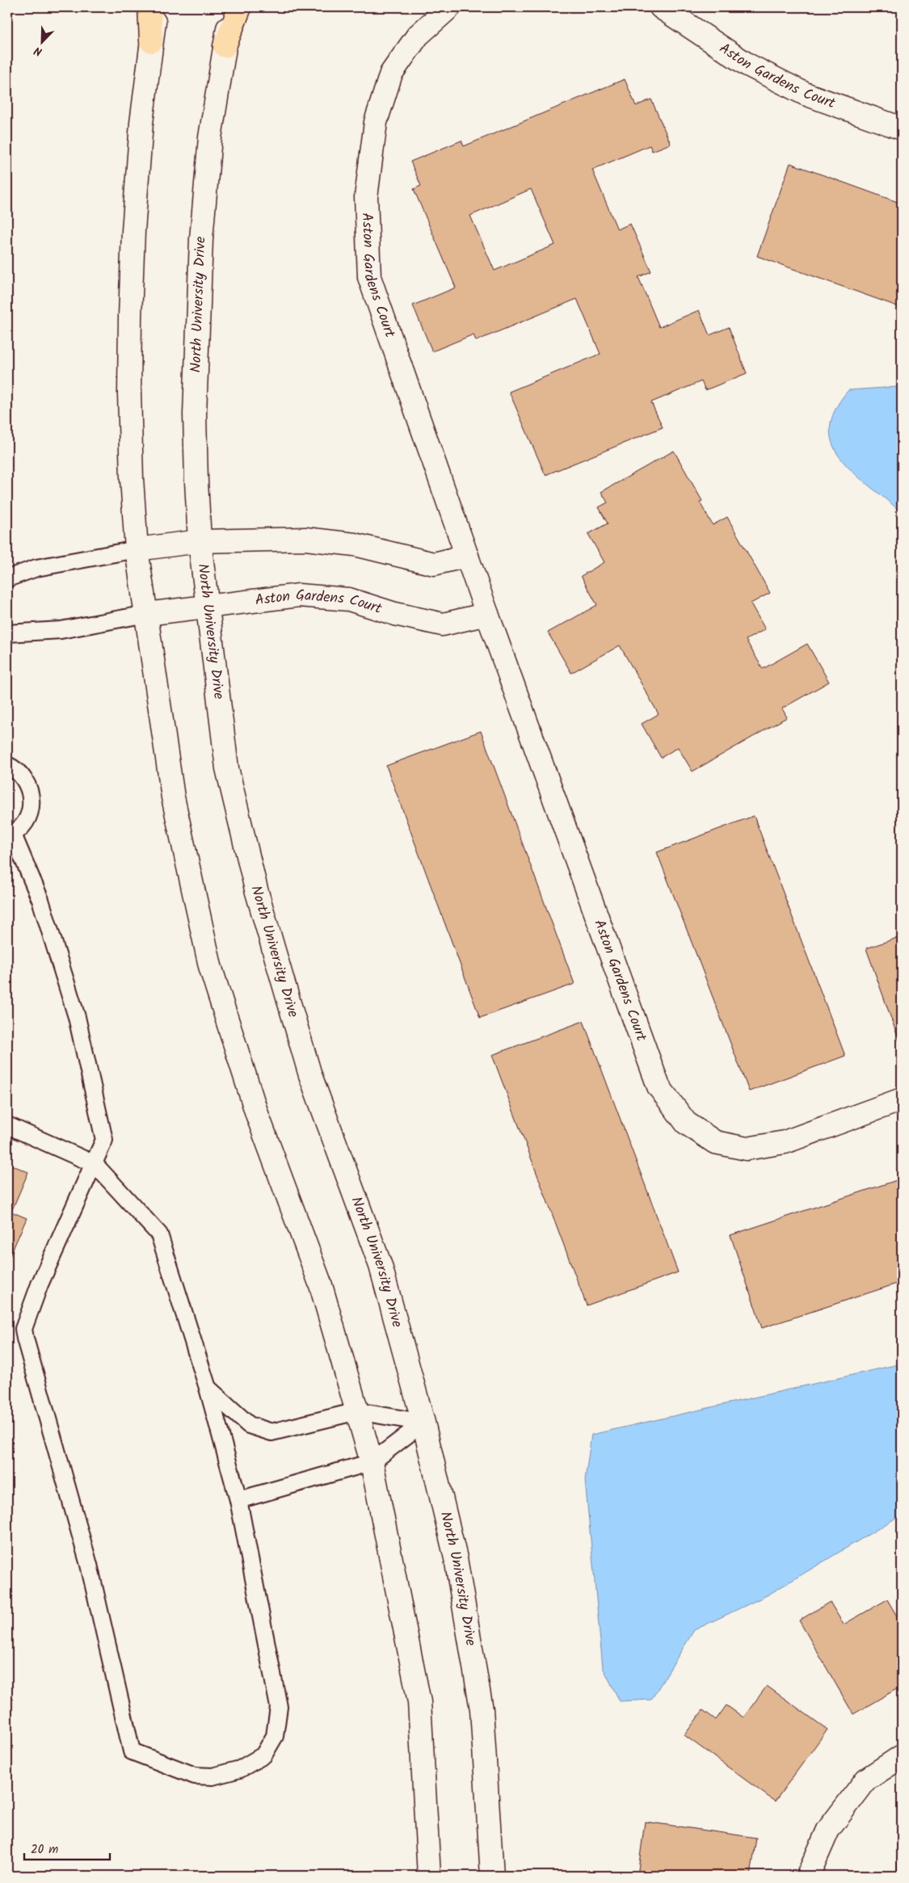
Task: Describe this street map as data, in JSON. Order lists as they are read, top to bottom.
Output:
{
  "streets": {
    "main road": ["Aston Gardens Court", "North University Drive"]
  },
  "crossings": [
    ["Aston Gardens Court", "North University Drive"]
  ],
  "scale_bar": "20 m",
  "north": "bottom left"
}
